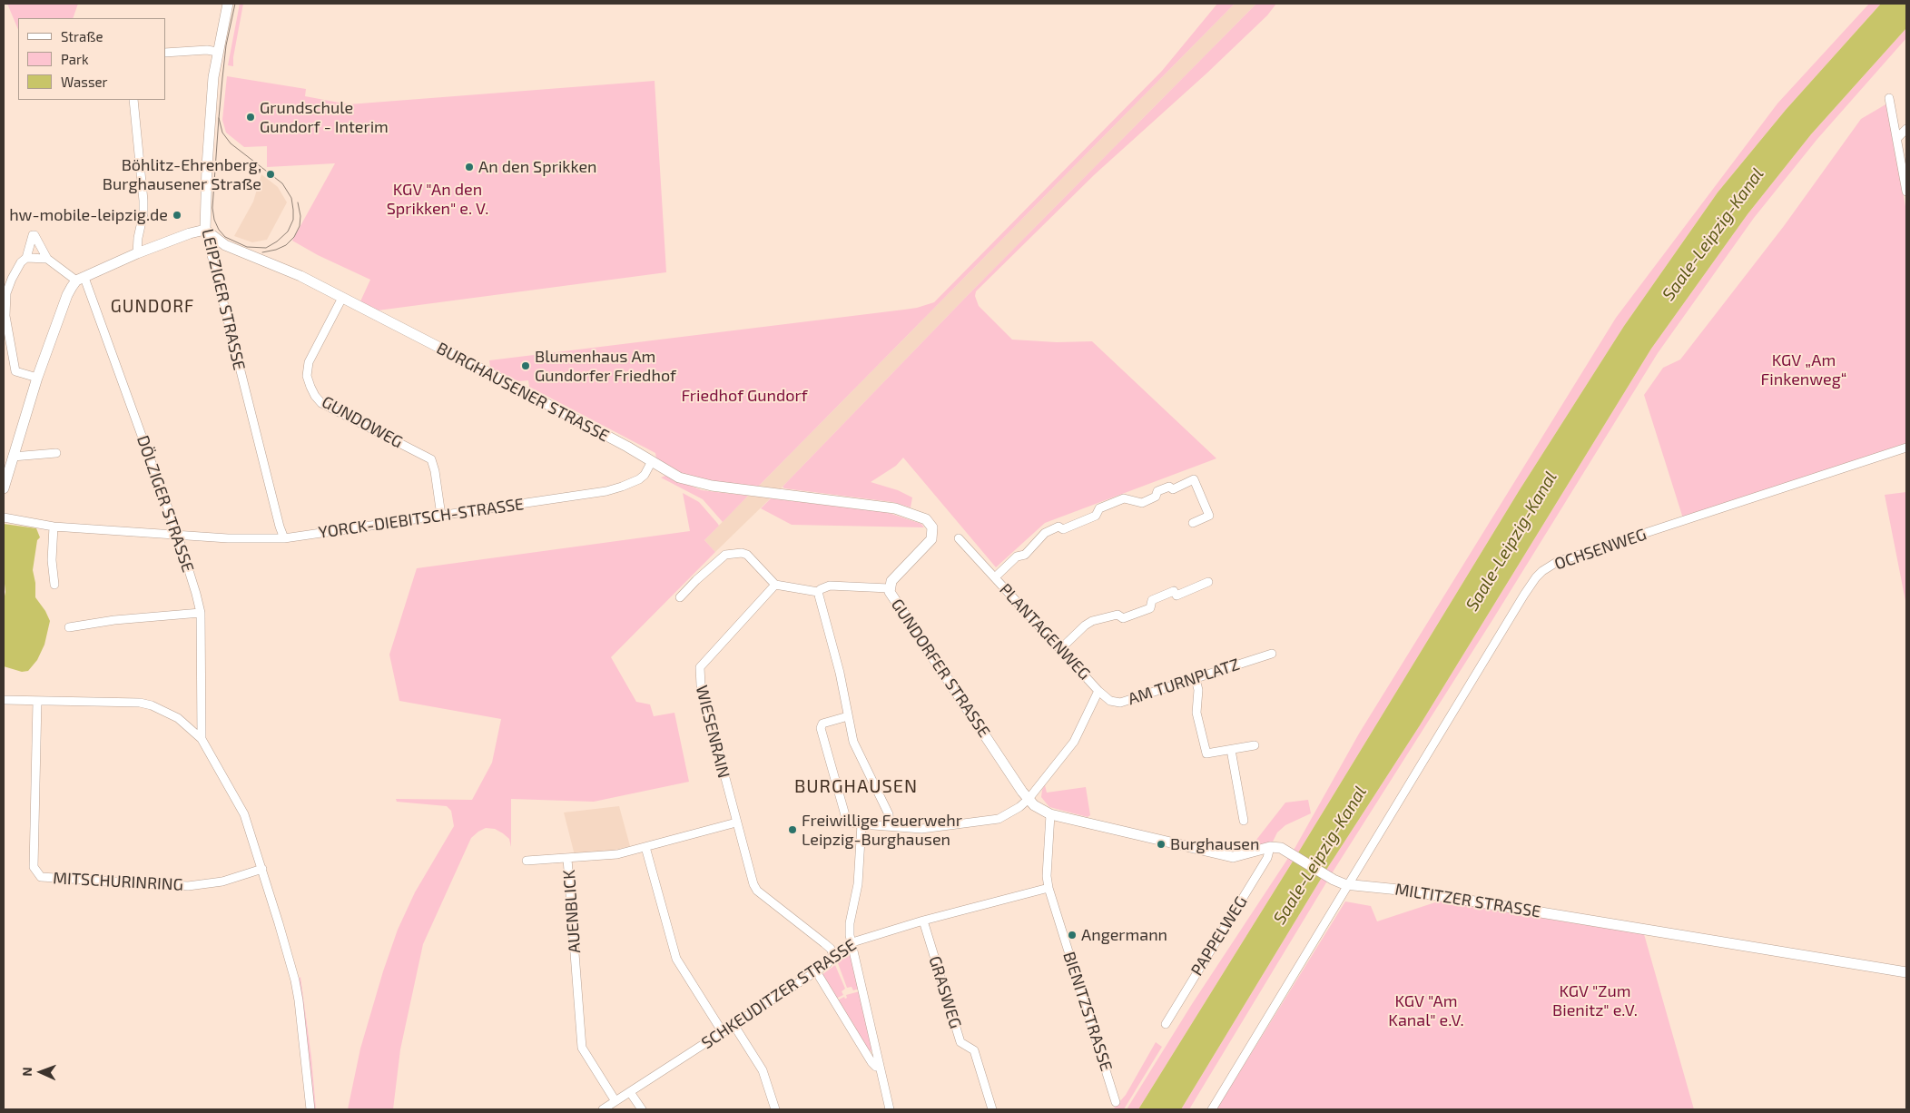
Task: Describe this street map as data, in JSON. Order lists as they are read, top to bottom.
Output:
{
  "streets": {
    "street": [
      "LEIPZIGER STRASSE",
      "BURGHAUSENER STRASSE",
      "GUNDOWEG",
      "DÖLZIGER STRASSE",
      "YORCK-DIEBITSCH-STRASSE",
      "OCHSENWEG",
      "PLANTAGENWEG",
      "GUNDORFER STRASSE",
      "AM TURNPLATZ",
      "WIESENRAIN",
      "MITSCHURINRING",
      "MILTITZER STRASSE",
      "AUENBLICK",
      "PAPPELWEG",
      "GRASWEG",
      "SCHKEUDITZER STRASSE",
      "BIENITZSTRASSE"
    ]
  },
  "crossings": [
    ["LEIPZIGER STRASSE", "BURGHAUSENER STRASSE"],
    ["LEIPZIGER STRASSE", "YORCK-DIEBITSCH-STRASSE"],
    ["BURGHAUSENER STRASSE", "GUNDOWEG"],
    ["BURGHAUSENER STRASSE", "YORCK-DIEBITSCH-STRASSE"],
    ["BURGHAUSENER STRASSE", "GUNDORFER STRASSE"],
    ["GUNDOWEG", "YORCK-DIEBITSCH-STRASSE"],
    ["DÖLZIGER STRASSE", "YORCK-DIEBITSCH-STRASSE"],
    ["OCHSENWEG", "MILTITZER STRASSE"],
    ["PLANTAGENWEG", "GUNDORFER STRASSE"],
    ["PLANTAGENWEG", "AM TURNPLATZ"],
    ["GUNDORFER STRASSE", "BIENITZSTRASSE"],
    ["WIESENRAIN", "AUENBLICK"],
    ["WIESENRAIN", "SCHKEUDITZER STRASSE"],
    ["MILTITZER STRASSE", "PAPPELWEG"],
    ["AUENBLICK", "SCHKEUDITZER STRASSE"],
    ["GRASWEG", "SCHKEUDITZER STRASSE"],
    ["SCHKEUDITZER STRASSE", "BIENITZSTRASSE"]
  ],
  "districts": ["GUNDORF", "BURGHAUSEN"],
  "water": ["Saale-Leipzig-Kanal"],
  "parks": [
    "KGV \"An den Sprikken\" e. V.",
    "KGV „Am Finkenweg“",
    "Friedhof Gundorf",
    "KGV \"Zum Bienitz\" e.V.",
    "KGV \"Am Kanal\" e.V."
  ],
  "places": [
    "Grundschule Gundorf - Interim",
    "An den Sprikken",
    "Böhlitz-Ehrenberg, Burghausener Straße",
    "hw-mobile-leipzig.de",
    "Blumenhaus Am Gundorfer Friedhof",
    "Freiwillige Feuerwehr Leipzig-Burghausen",
    "Burghausen",
    "Angermann"
  ],
  "legend": ["Straße", "Park", "Wasser"],
  "north": "left"
}
